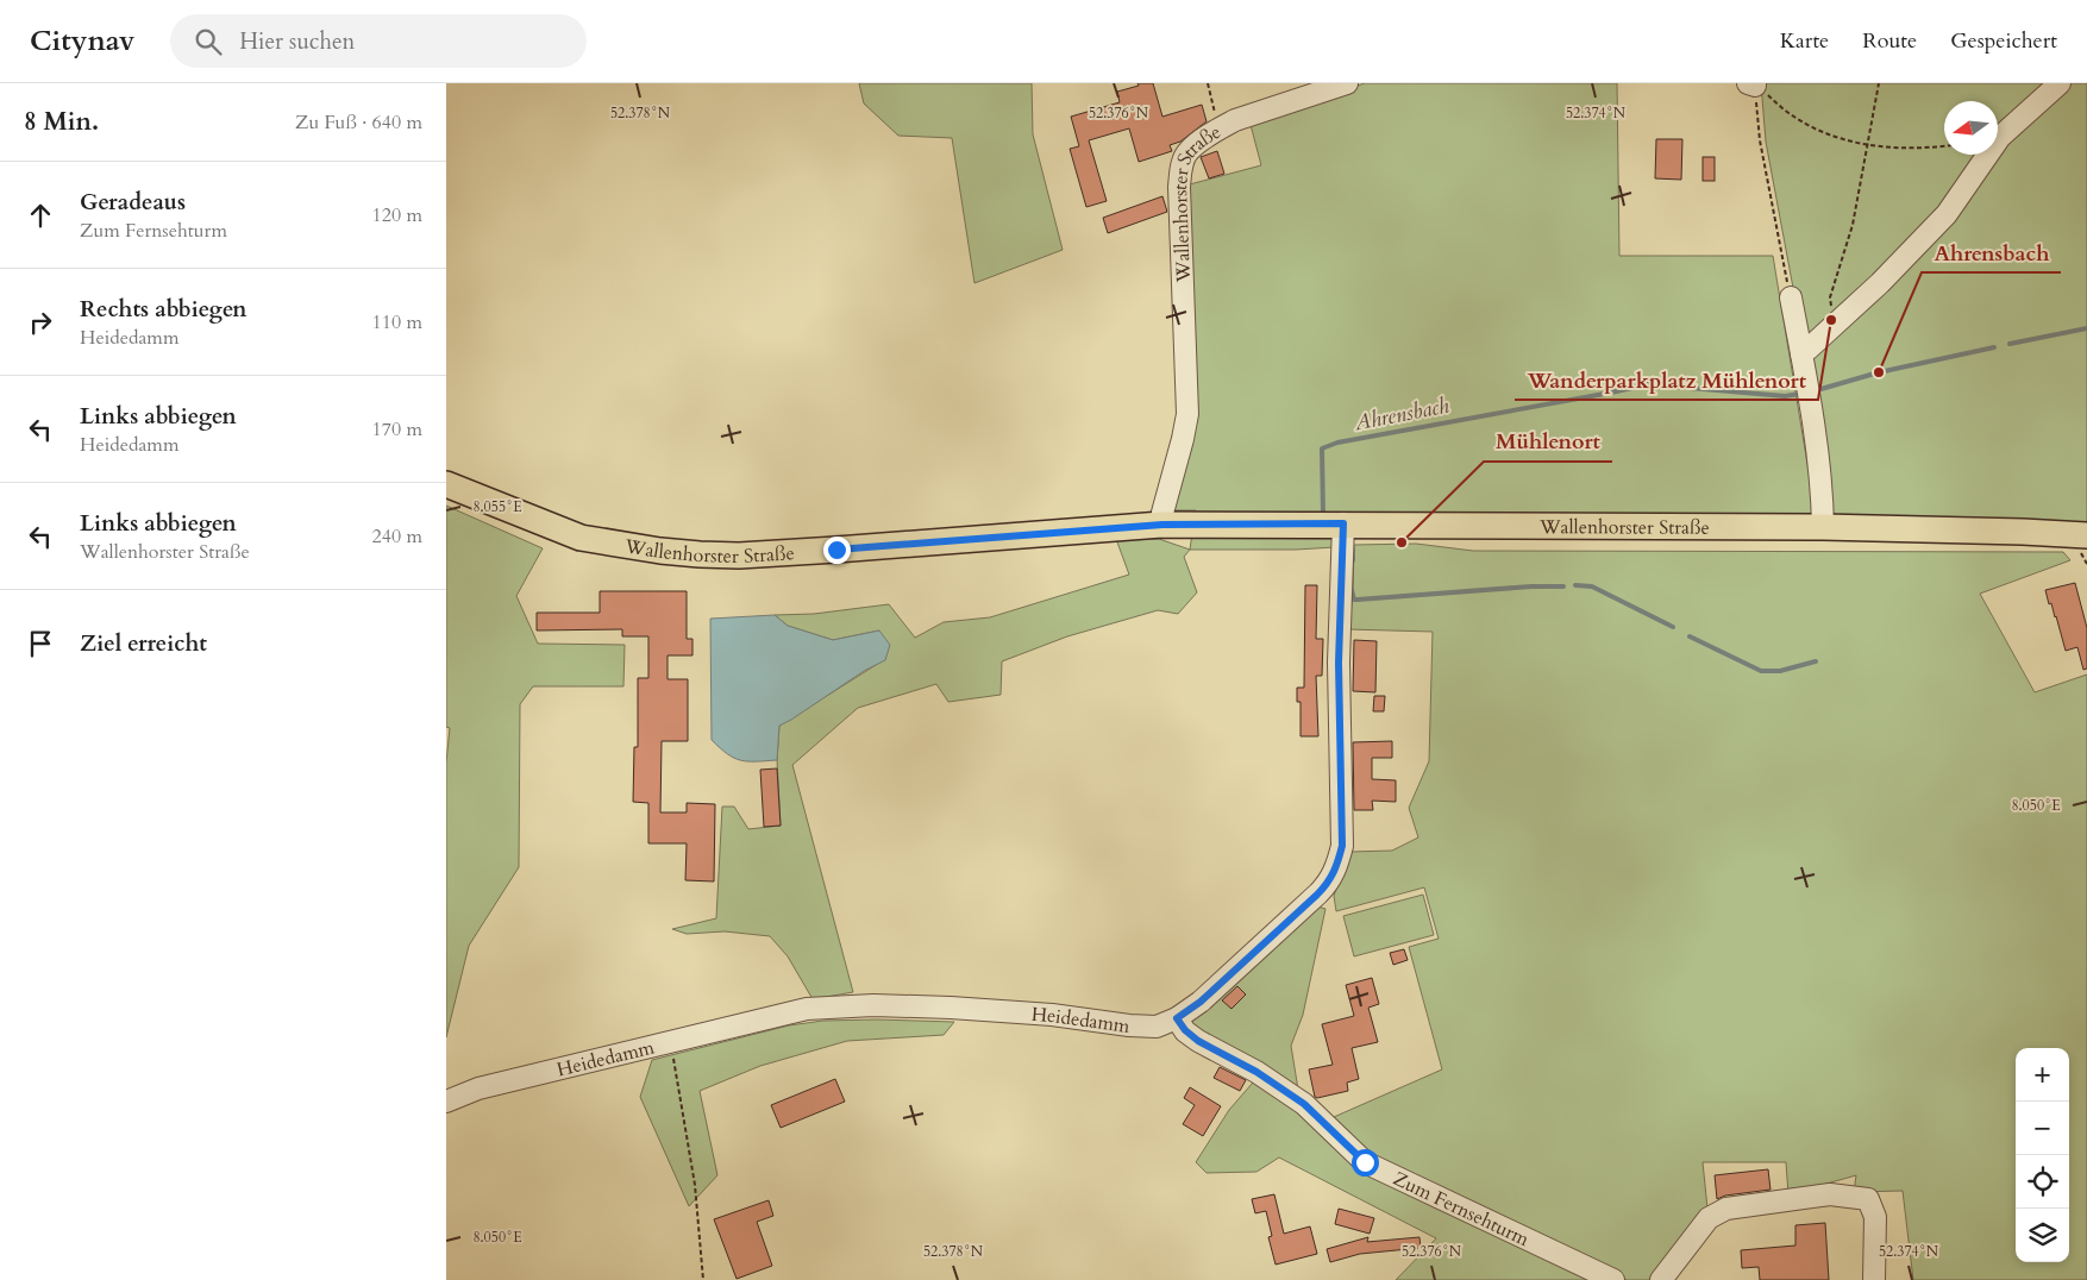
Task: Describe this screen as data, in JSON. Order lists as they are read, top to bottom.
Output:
{
  "streets": {
    "main road": ["Wallenhorster Straße"],
    "street": ["Heidedamm", "Zum Fernsehturm"]
  },
  "crossings": [
    ["Wallenhorster Straße", "Heidedamm"],
    ["Heidedamm", "Zum Fernsehturm"]
  ],
  "water": ["Ahrensbach"],
  "places": ["Wanderparkplatz Mühlenort", "Ahrensbach", "Mühlenort"],
  "north": "left",
  "page": {
    "header": "Citynav",
    "search": "Hier suchen",
    "nav": ["Karte", "Route", "Gespeichert"],
    "heading": ["8 Min.", "Zu Fuß · 640 m"],
    "list": [
      ["Geradeaus", "Zum Fernsehturm", "120 m"],
      ["Rechts abbiegen", "Heidedamm", "110 m"],
      ["Links abbiegen", "Heidedamm", "170 m"],
      ["Links abbiegen", "Wallenhorster Straße", "240 m"],
      "Ziel erreicht"
    ],
    "map_buttons": ["+", "−"]
  },
  "coordinates": [
    "52.378°N",
    "52.376°N",
    "52.374°N",
    "8.055°E",
    "8.050°E"
  ]
}
